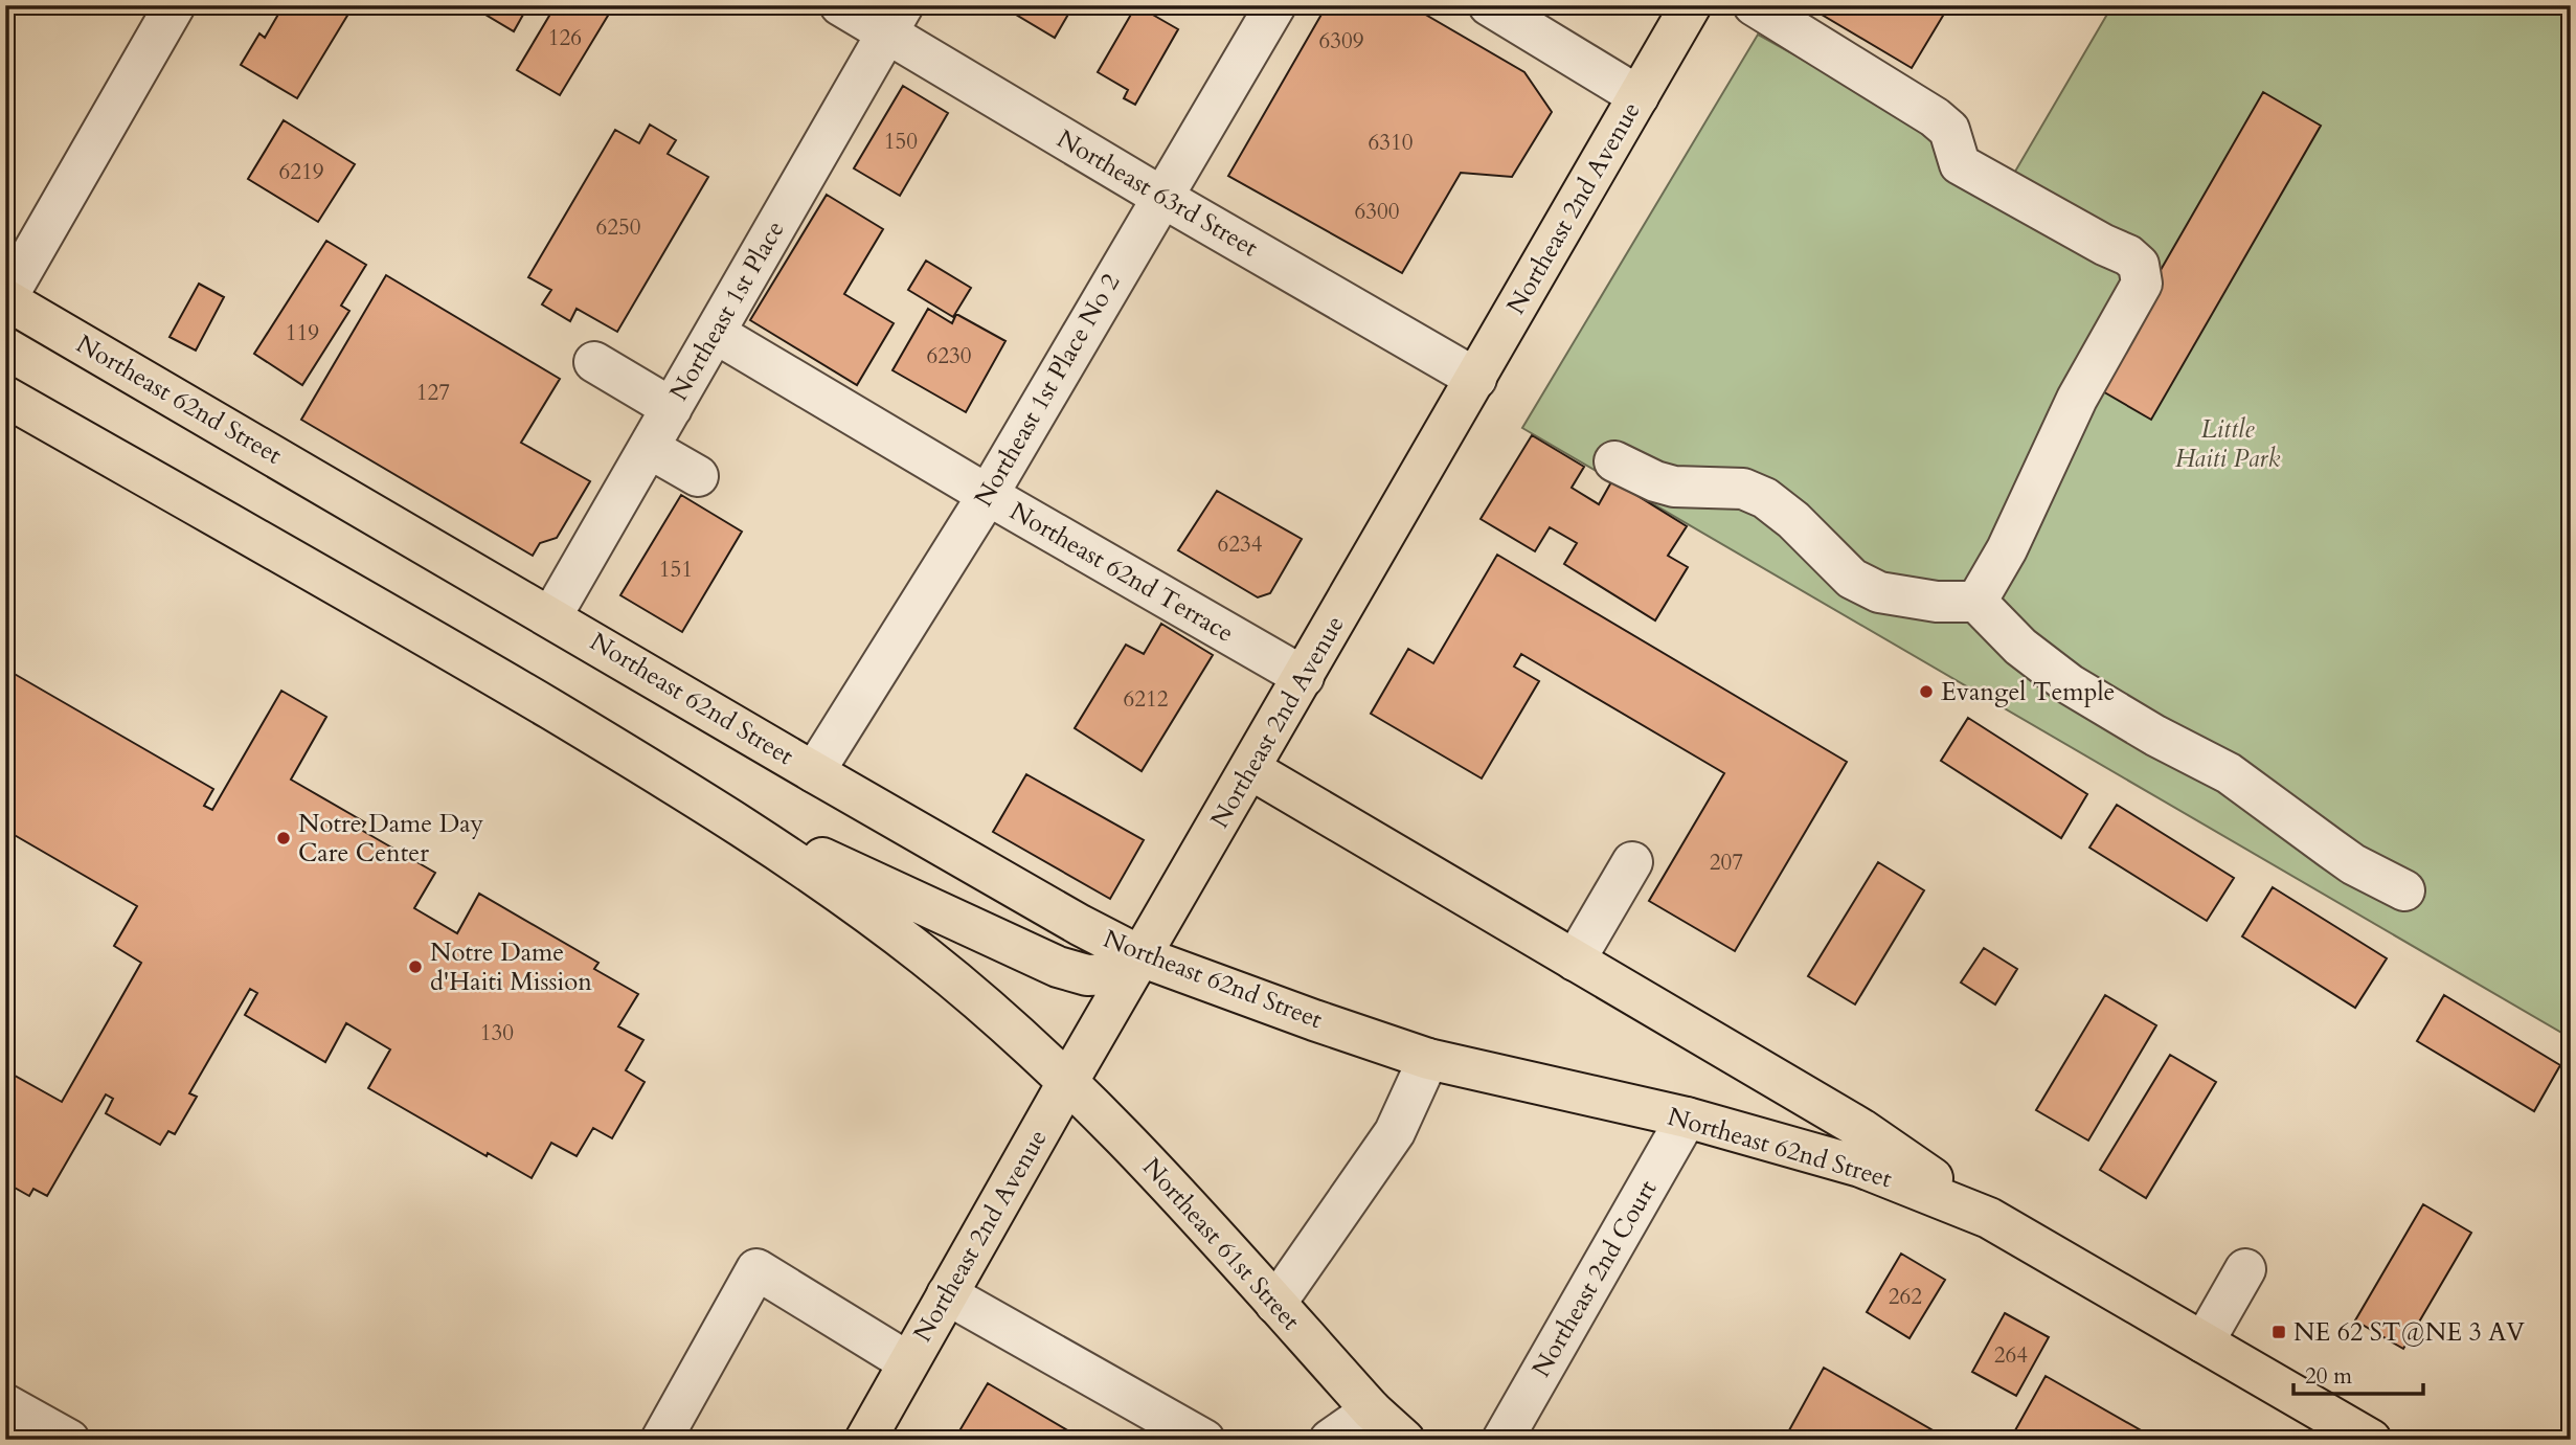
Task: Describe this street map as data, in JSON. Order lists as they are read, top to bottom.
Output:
{
  "streets": {
    "main road": ["Northeast 2nd Avenue", "Northeast 62nd Street", "Northeast 61st Street"],
    "street": [
      "Northeast 63rd Street",
      "Northeast 1st Place",
      "Northeast 1st Place No 2",
      "Northeast 62nd Terrace",
      "Northeast 2nd Court"
    ]
  },
  "crossings": [
    ["Northeast 63rd Street", "Northeast 2nd Avenue"],
    ["Northeast 63rd Street", "Northeast 1st Place"],
    ["Northeast 63rd Street", "Northeast 1st Place No 2"],
    ["Northeast 2nd Avenue", "Northeast 62nd Street"],
    ["Northeast 2nd Avenue", "Northeast 62nd Terrace"],
    ["Northeast 2nd Avenue", "Northeast 61st Street"],
    ["Northeast 1st Place", "Northeast 62nd Street"],
    ["Northeast 1st Place", "Northeast 62nd Terrace"],
    ["Northeast 1st Place No 2", "Northeast 62nd Street"],
    ["Northeast 1st Place No 2", "Northeast 62nd Terrace"],
    ["Northeast 62nd Street", "Northeast 2nd Court"]
  ],
  "parks": ["Little Haiti Park"],
  "places": {
    "other": ["Evangel Temple", "Notre Dame Day Care Center", "Notre Dame d'Haiti Mission"],
    "transit": ["NE 62 ST@NE 3 AV"]
  },
  "house_numbers": [
    "126",
    "6309",
    "150",
    "6310",
    "6219",
    "6300",
    "6250",
    "119",
    "6230",
    "127",
    "6234",
    "151",
    "6212",
    "207",
    "130",
    "262",
    "264"
  ],
  "scale_bar": "20 m"
}
